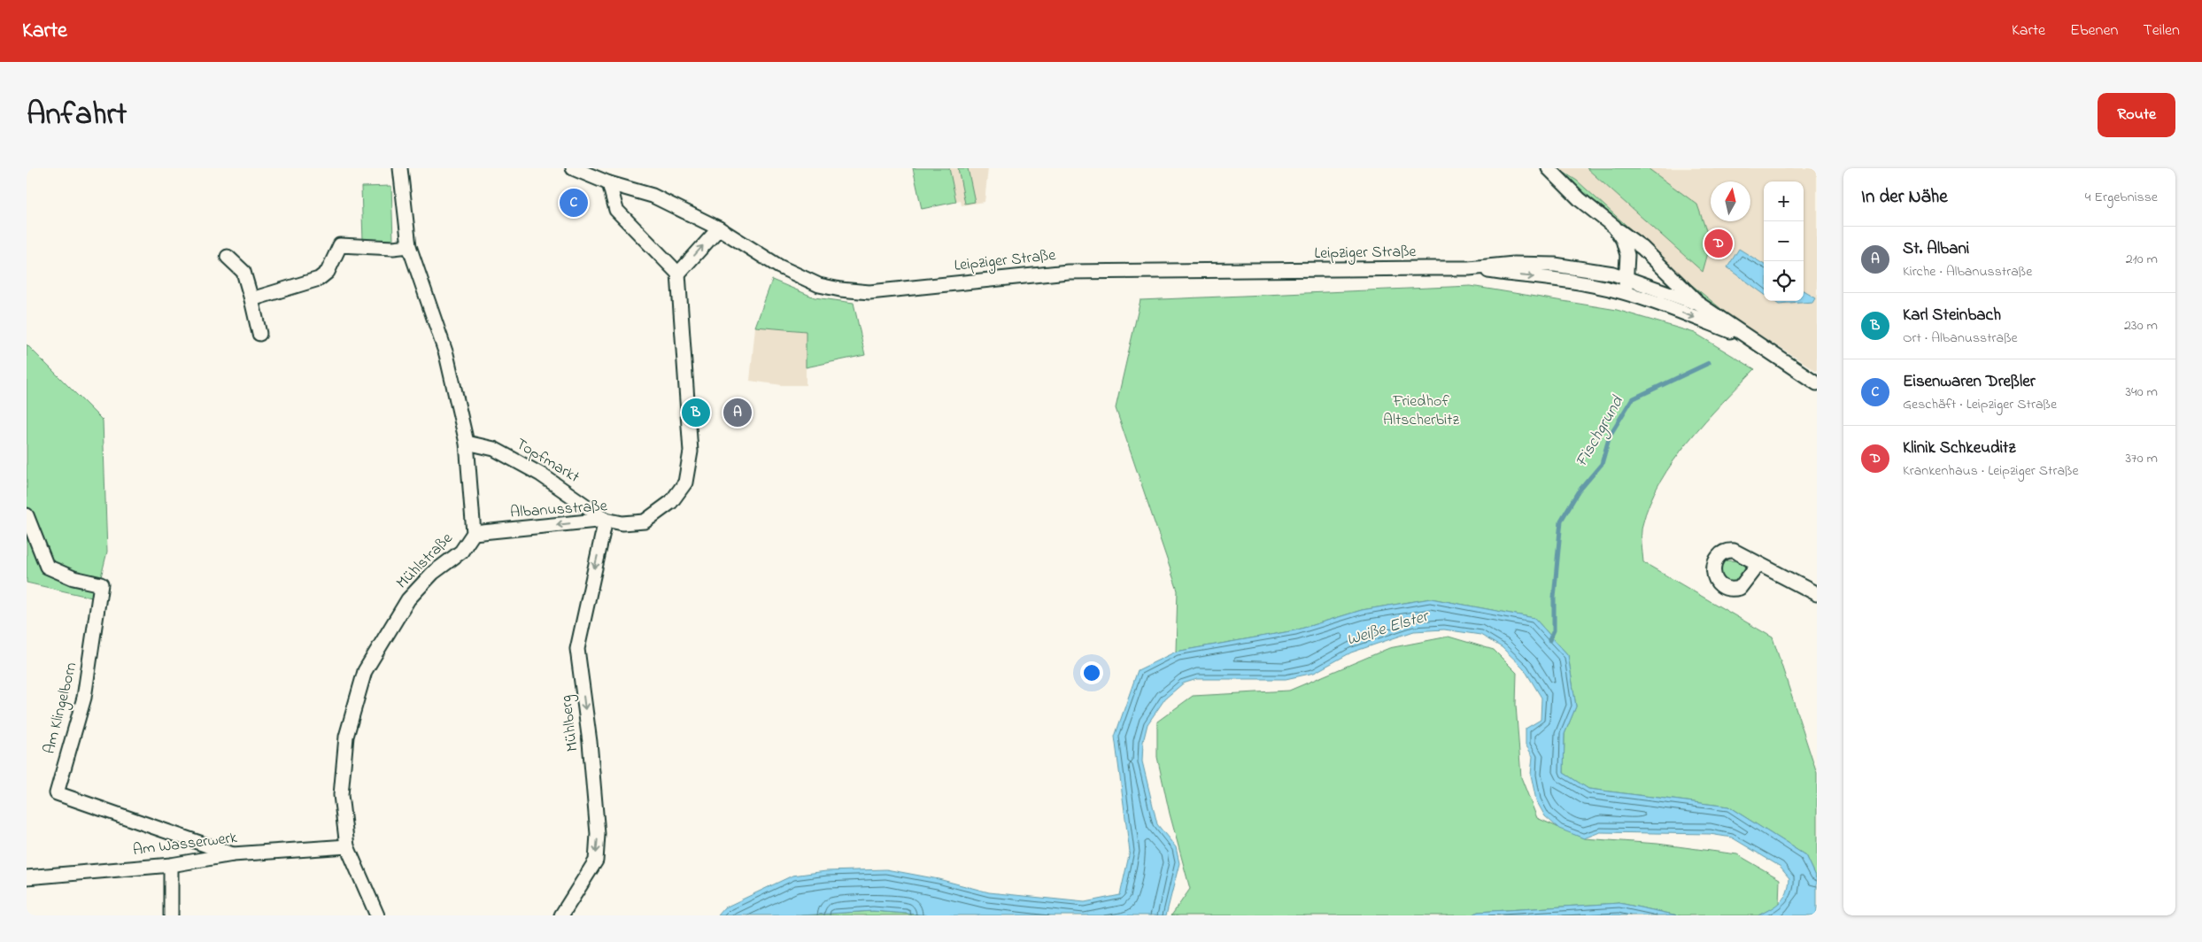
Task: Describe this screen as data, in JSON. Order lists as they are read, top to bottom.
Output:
{
  "streets": {
    "street": [
      "Leipziger Straße",
      "Topfmarkt",
      "Albanusstraße",
      "Mühlstraße",
      "Am Klingelborn",
      "Mühlberg",
      "Am Wasserwerk"
    ]
  },
  "crossings": [
    ["Topfmarkt", "Albanusstraße"],
    ["Topfmarkt", "Mühlstraße"],
    ["Topfmarkt", "Mühlberg"],
    ["Albanusstraße", "Mühlstraße"],
    ["Albanusstraße", "Mühlberg"],
    ["Mühlstraße", "Am Wasserwerk"],
    ["Am Klingelborn", "Am Wasserwerk"]
  ],
  "one_way": ["Mühlberg"],
  "water": ["Fischgrund", "Weiße Elster"],
  "parks": ["Friedhof Altscherbitz"],
  "north": "top",
  "page": {
    "header": "Karte",
    "nav": ["Karte", "Ebenen", "Teilen"],
    "title": "Anfahrt",
    "buttons": "Route",
    "heading": ["In der Nähe", "4 Ergebnisse"],
    "map_buttons": ["+", "−"],
    "pins": [
      "C",
      "D",
      "A",
      "B"
    ],
    "list": [
      {
        "mark": "A",
        "name": "St. Albani",
        "note": "Kirche · Albanusstraße",
        "value": "210 m"
      },
      {
        "mark": "B",
        "name": "Karl Steinbach",
        "note": "Ort · Albanusstraße",
        "value": "230 m"
      },
      {
        "mark": "C",
        "name": "Eisenwaren Dreßler",
        "note": "Geschäft · Leipziger Straße",
        "value": "340 m"
      },
      {
        "mark": "D",
        "name": "Klinik Schkeuditz",
        "note": "Krankenhaus · Leipziger Straße",
        "value": "370 m"
      }
    ]
  }
}
